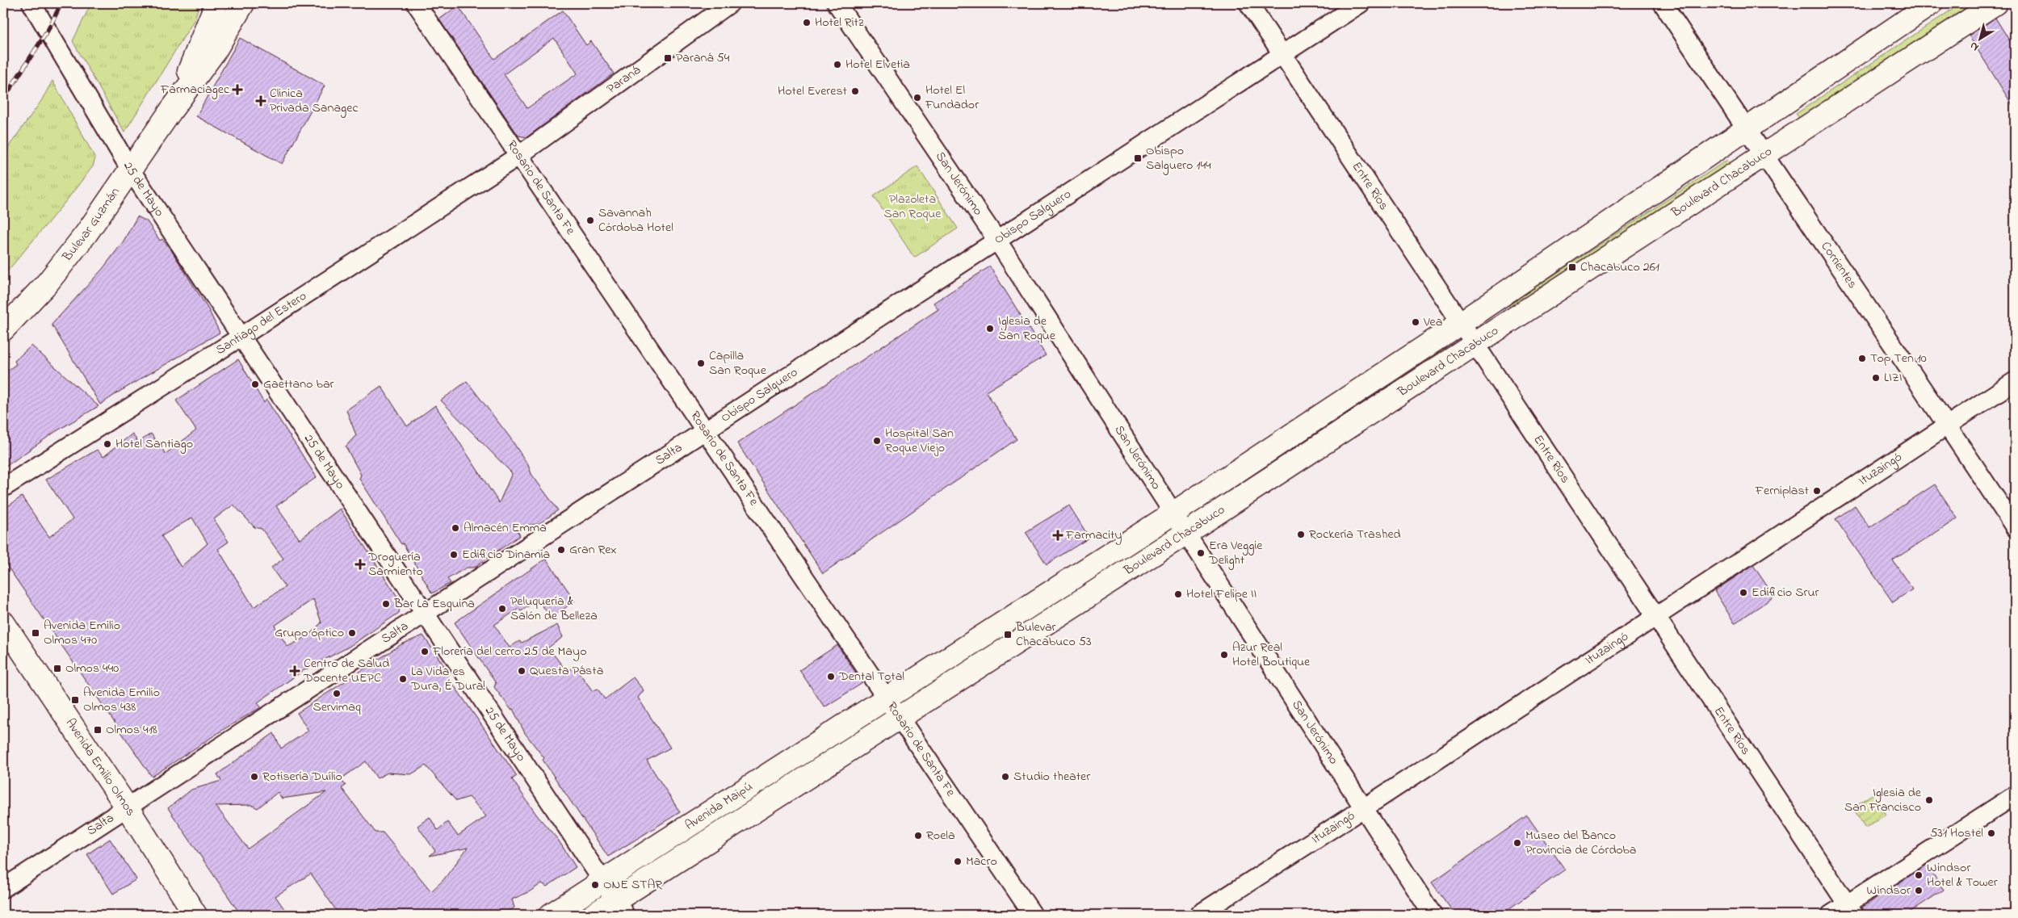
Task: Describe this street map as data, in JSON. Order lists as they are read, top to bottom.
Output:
{
  "streets": {
    "main road": [
      "Boulevard Chacabuco",
      "Bulevar Guzmán",
      "Avenida Emilio Olmos",
      "Avenida Maipú"
    ],
    "street": [
      "Paraná",
      "San Jerónimo",
      "Entre Ríos",
      "Rosario de Santa Fe",
      "25 de Mayo",
      "Obispo Salguero",
      "Corrientes",
      "Santiago del Estero",
      "Salta",
      "Ituzaingó"
    ]
  },
  "crossings": [
    ["Paraná", "Rosario de Santa Fe"],
    ["Paraná", "Santiago del Estero"],
    ["Boulevard Chacabuco", "San Jerónimo"],
    ["Boulevard Chacabuco", "Entre Ríos"],
    ["Boulevard Chacabuco", "Rosario de Santa Fe"],
    ["Boulevard Chacabuco", "Corrientes"],
    ["Boulevard Chacabuco", "Avenida Maipú"],
    ["San Jerónimo", "Obispo Salguero"],
    ["San Jerónimo", "Ituzaingó"],
    ["Entre Ríos", "Obispo Salguero"],
    ["Entre Ríos", "Ituzaingó"],
    ["Rosario de Santa Fe", "Obispo Salguero"],
    ["Rosario de Santa Fe", "Santiago del Estero"],
    ["Rosario de Santa Fe", "Salta"],
    ["Rosario de Santa Fe", "Avenida Maipú"],
    ["25 de Mayo", "Bulevar Guzmán"],
    ["25 de Mayo", "Santiago del Estero"],
    ["25 de Mayo", "Salta"],
    ["25 de Mayo", "Avenida Maipú"],
    ["Obispo Salguero", "Salta"],
    ["Corrientes", "Ituzaingó"],
    ["Salta", "Avenida Emilio Olmos"]
  ],
  "parks": ["Plazoleta San Roque"],
  "places": {
    "other": [
      "Hotel Ritz",
      "Hotel Elvetia",
      "Hotel Everest",
      "Hotel El Fundador",
      "Savannah Córdoba Hotel",
      "Vea",
      "Iglesia de San Roque",
      "Top Ten 10",
      "Capilla San Roque",
      "LIZI",
      "Gaettano bar",
      "Hospital San Roque Viejo",
      "Hotel Santiago",
      "Ferniplast",
      "Almacén Emma",
      "Rockería Trashed",
      "Gran Rex",
      "Era Veggie Delight",
      "Edificio Dinamia",
      "Edificio Srur",
      "Hotel Felipe II",
      "Bar La Esquina",
      "Peluquería & Salón de Belleza",
      "Grupo óptico",
      "Florería del cerro 25 de Mayo",
      "Azur Real Hotel Boutique",
      "Questa Pásta",
      "Dental Total",
      "La Vida es Dura, É Dura!",
      "Servimaq",
      "Rotisería Duílio",
      "Studio theater",
      "Iglesia de San Francisco",
      "531 Hostel",
      "Roela",
      "Museo del Banco Provincia de Córdoba",
      "Macro",
      "Windsor Hotel & Tower",
      "ONE STAR",
      "Windsor"
    ],
    "transit": [
      "Paraná 54",
      "Obispo Salguero 144",
      "Chacabuco 261",
      "Avenida Emilio Olmos 470",
      "Bulevar Chacabuco 53",
      "Olmos 440",
      "Avenida Emilio Olmos 438",
      "Olmos 418"
    ],
    "health": [
      "Farmaciagec",
      "Clinica Privada Sanagec",
      "Farmacity",
      "Droguería Sarmiento",
      "Centro de Salud Docente UEPC"
    ]
  },
  "north": "bottom left"
}
